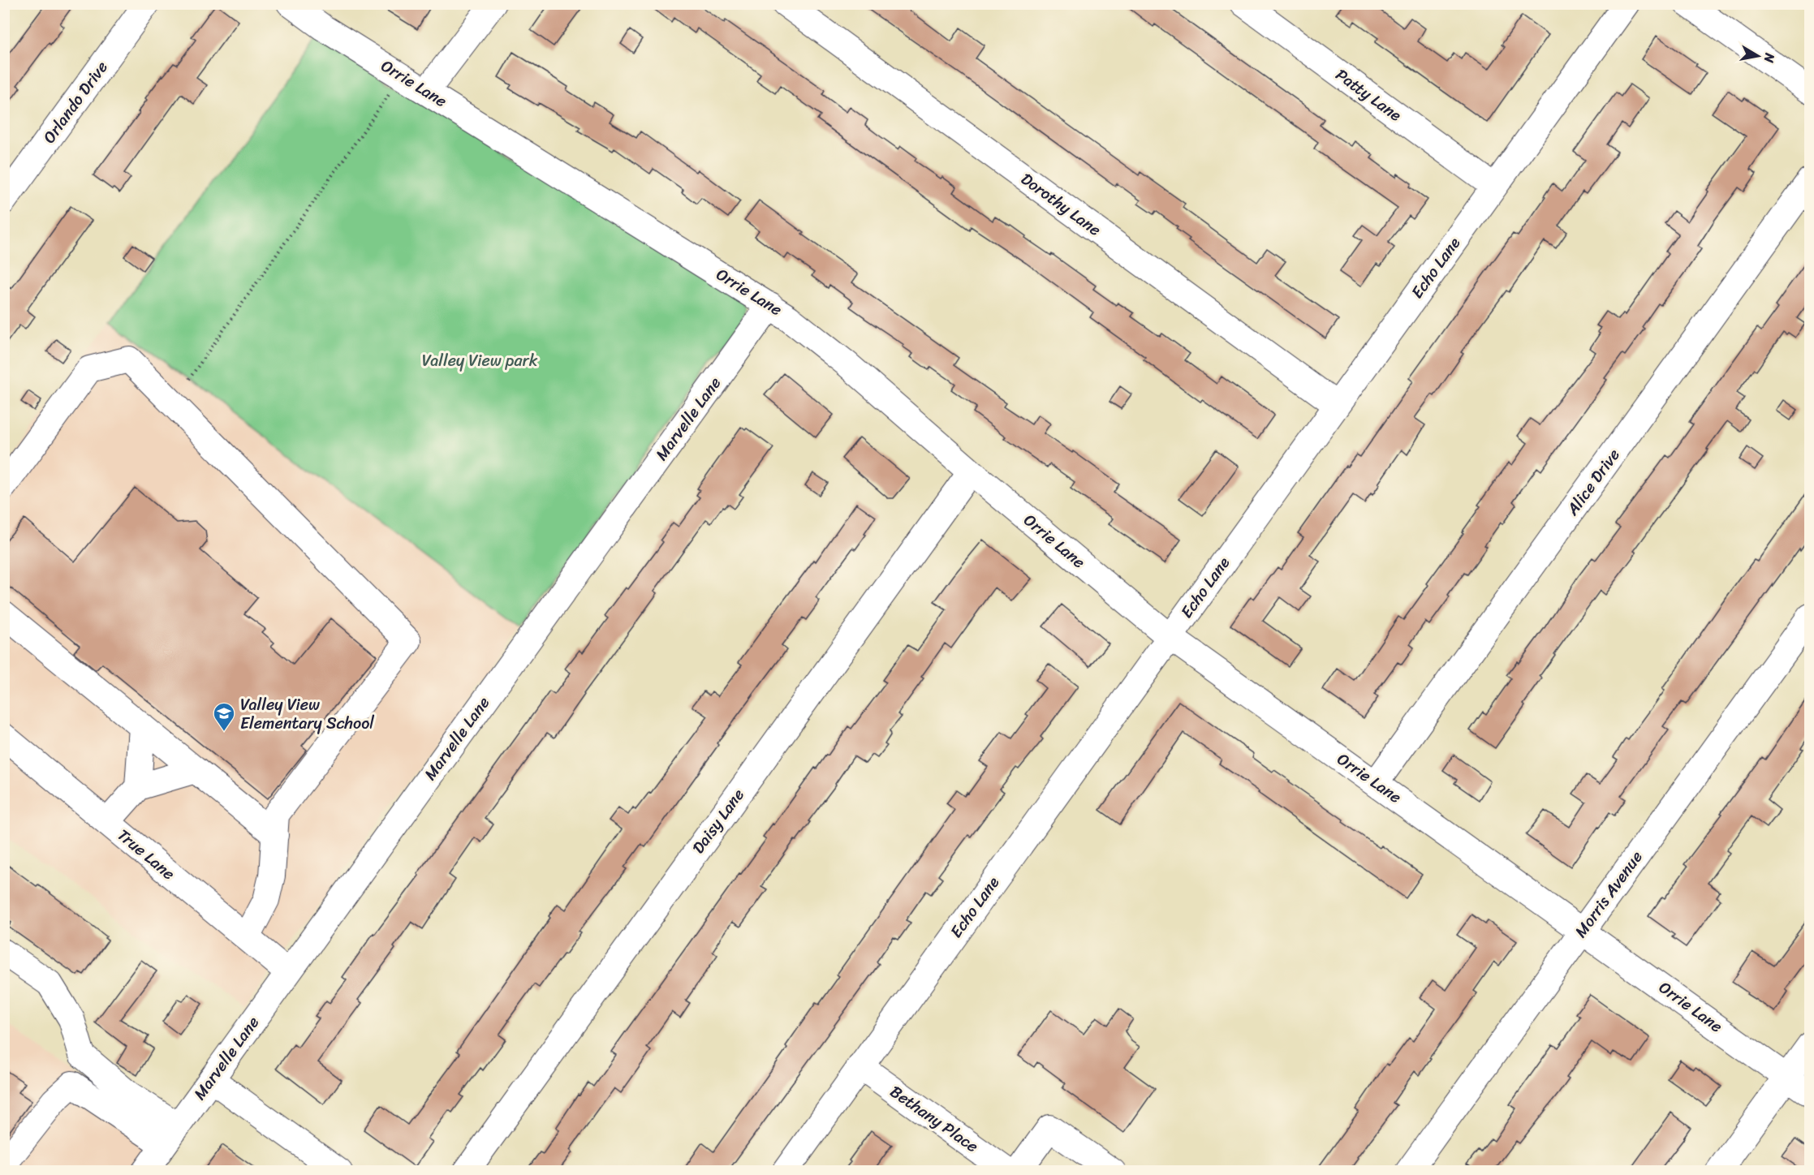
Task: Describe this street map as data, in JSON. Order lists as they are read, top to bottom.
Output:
{
  "streets": {
    "street": [
      "Orrie Lane",
      "Patty Lane",
      "Orlando Drive",
      "Dorothy Lane",
      "Echo Lane",
      "Marvelle Lane",
      "Alice Drive",
      "Daisy Lane",
      "True Lane",
      "Morris Avenue",
      "Bethany Place"
    ]
  },
  "crossings": [
    ["Orrie Lane", "Echo Lane"],
    ["Orrie Lane", "Marvelle Lane"],
    ["Orrie Lane", "Alice Drive"],
    ["Orrie Lane", "Daisy Lane"],
    ["Orrie Lane", "Morris Avenue"],
    ["Patty Lane", "Echo Lane"],
    ["Dorothy Lane", "Echo Lane"],
    ["Echo Lane", "Bethany Place"],
    ["Marvelle Lane", "True Lane"]
  ],
  "parks": ["Valley View park"],
  "places": {
    "school or university": ["Valley View Elementary School"]
  },
  "north": "right"
}
